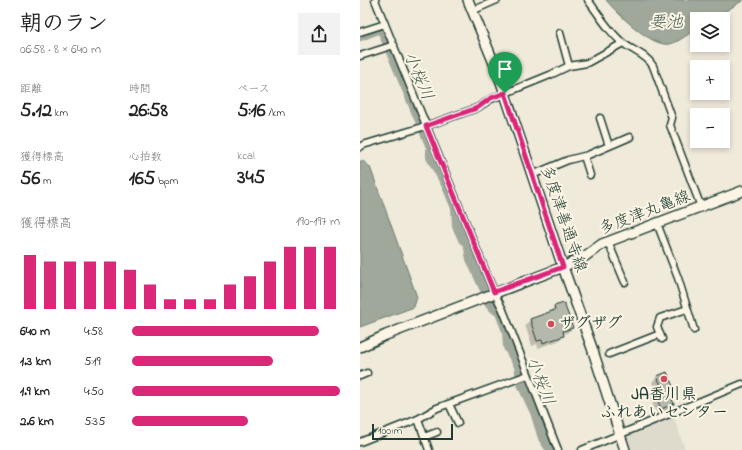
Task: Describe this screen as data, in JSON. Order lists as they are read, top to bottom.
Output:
{
  "streets": {
    "main road": ["多度津丸亀線", "多度津善通寺線"]
  },
  "crossings": [
    ["多度津丸亀線", "多度津善通寺線"]
  ],
  "water": ["要池", "小桜川"],
  "places": ["ザグザグ", "JA香川県 ふれあいセンター"],
  "scale_bar": "100 m",
  "page": {
    "heading": ["朝のラン", "06:58 · 8 × 640 m"],
    "map_buttons": ["+", "−"],
    "stats": [
      ["距離", "5.12 km"],
      ["時間", "26:58"],
      ["ペース", "5:16 /km"],
      ["獲得標高", "56 m"],
      ["心拍数", "165 bpm"],
      ["kcal", "345"]
    ],
    "chart": ["獲得標高", "190–197 m"],
    "list": [
      {
        "name": "640 m",
        "note": "4:58"
      },
      {
        "name": "1.3 km",
        "note": "5:19"
      },
      {
        "name": "1.9 km",
        "note": "4:50"
      },
      {
        "name": "2.6 km",
        "note": "5:35"
      }
    ],
    "scale": "100 m"
  }
}
